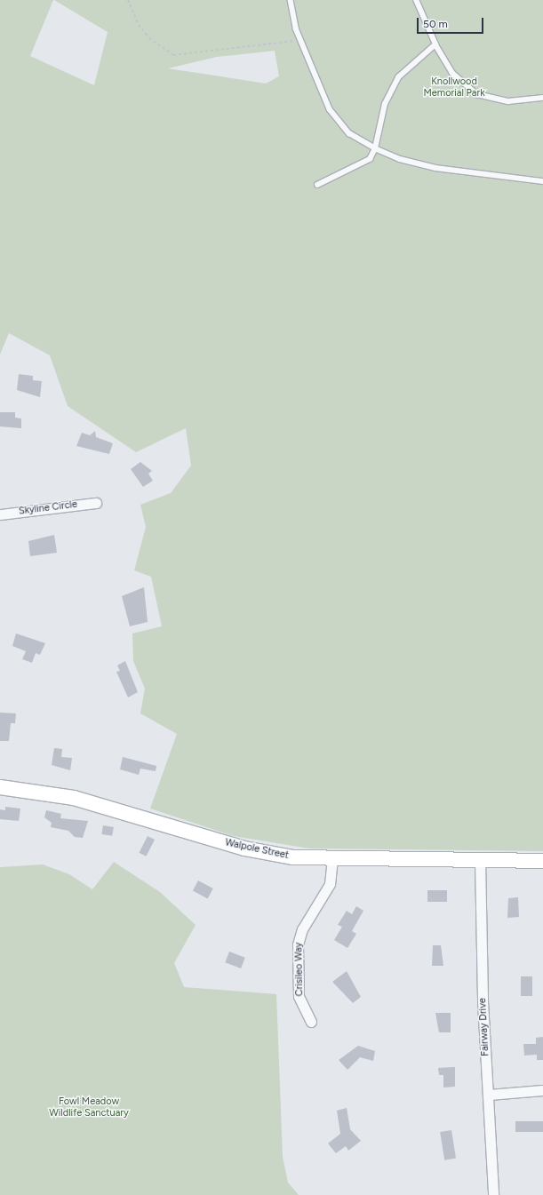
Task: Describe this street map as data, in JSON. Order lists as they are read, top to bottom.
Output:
{
  "streets": {
    "main road": ["Walpole Street"],
    "street": ["Skyline Circle", "Crisileo Way", "Fairway Drive"]
  },
  "crossings": [
    ["Walpole Street", "Crisileo Way"],
    ["Walpole Street", "Fairway Drive"]
  ],
  "parks": ["Knollwood Memorial Park", "Fowl Meadow Wildlife Sanctuary"],
  "scale_bar": "50 m"
}
